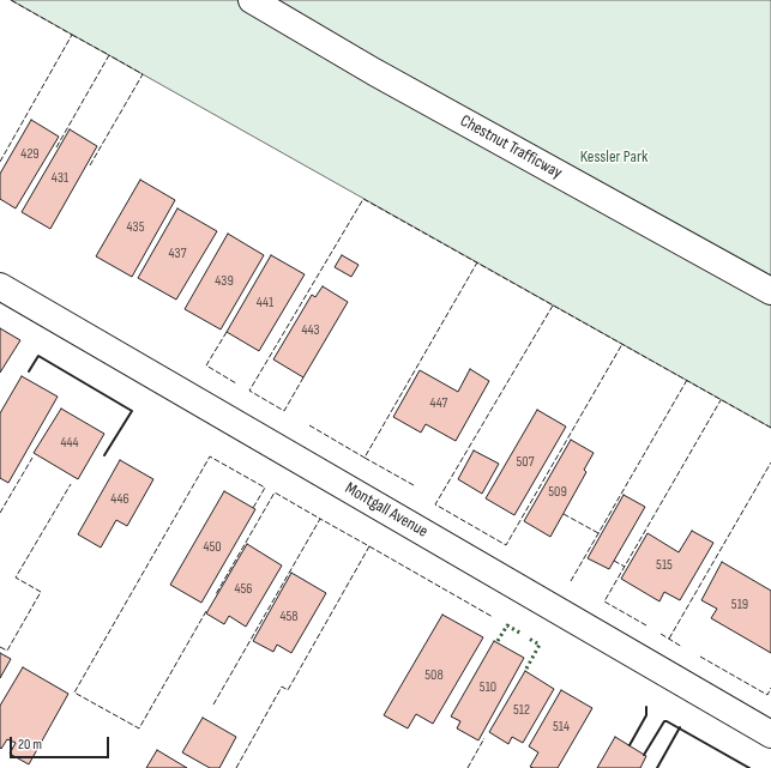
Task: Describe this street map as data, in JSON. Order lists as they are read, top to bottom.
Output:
{
  "streets": {
    "street": ["Chestnut Trafficway", "Montgall Avenue"]
  },
  "parks": ["Kessler Park"],
  "house_numbers": [
    "429",
    "431",
    "435",
    "437",
    "439",
    "441",
    "443",
    "447",
    "444",
    "507",
    "509",
    "446",
    "450",
    "515",
    "456",
    "519",
    "458",
    "508",
    "510",
    "512",
    "514"
  ],
  "scale_bar": "20 m"
}
